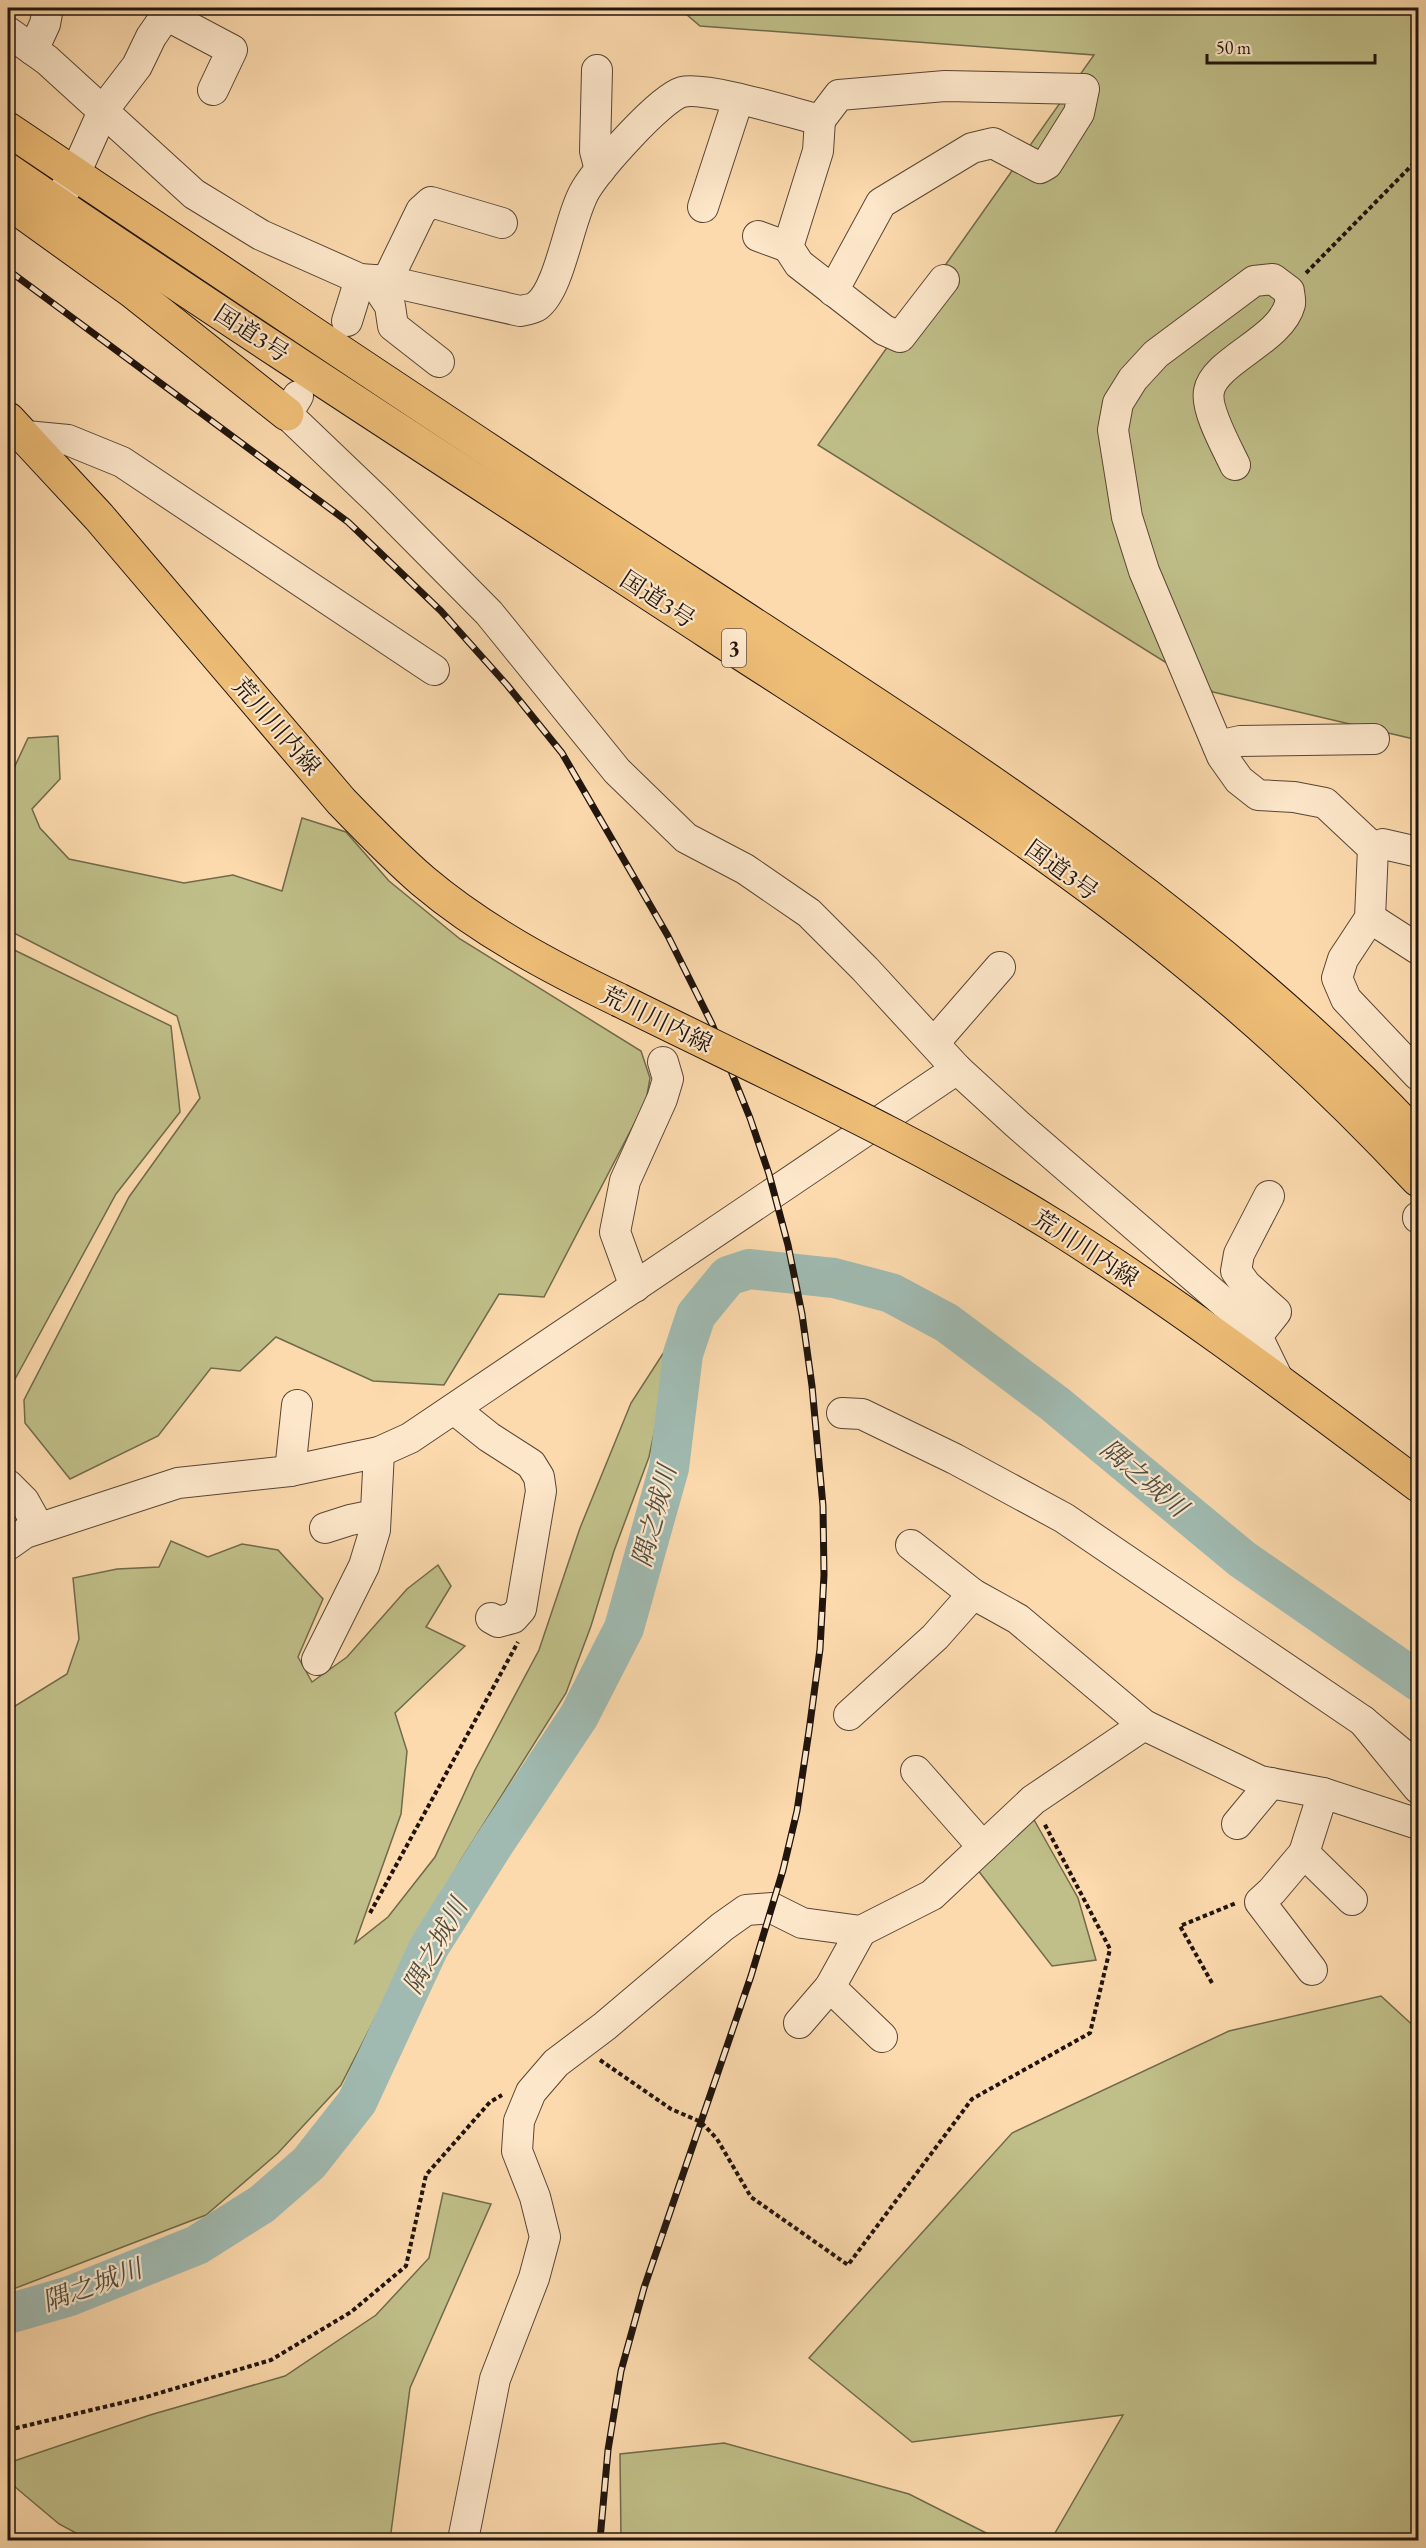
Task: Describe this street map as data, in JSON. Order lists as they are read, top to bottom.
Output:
{
  "streets": {
    "main road": ["国道3号", "3", "荒川川内線"]
  },
  "water": ["隅之城川"],
  "scale_bar": "50 m"
}
